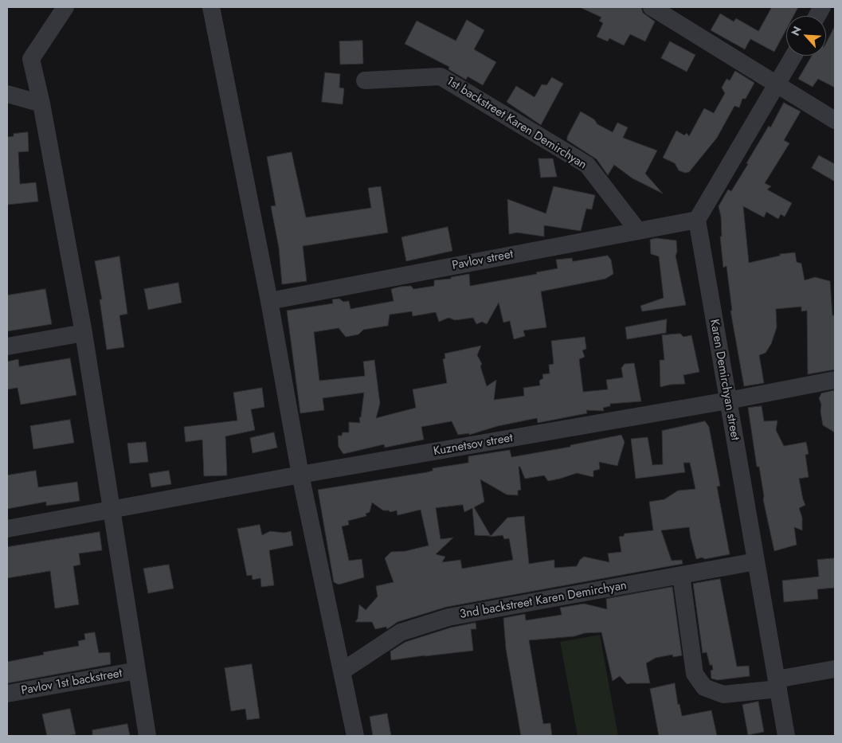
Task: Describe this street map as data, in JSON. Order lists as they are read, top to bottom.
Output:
{
  "streets": {
    "street": [
      "1st backstreet Karen Demirchyan",
      "Pavlov street",
      "Karen Demirchyan street",
      "Kuznetsov street",
      "3nd backstreet Karen Demirchyan",
      "Pavlov 1st backstreet"
    ]
  },
  "crossings": [
    ["1st backstreet Karen Demirchyan", "Pavlov street"],
    ["Pavlov street", "Karen Demirchyan street"],
    ["Karen Demirchyan street", "Kuznetsov street"],
    ["Karen Demirchyan street", "3nd backstreet Karen Demirchyan"]
  ],
  "north": "top left"
}
